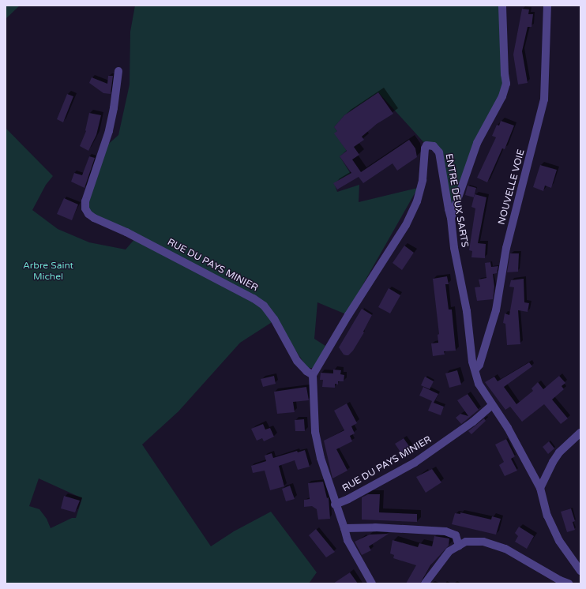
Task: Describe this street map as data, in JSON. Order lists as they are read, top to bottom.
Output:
{
  "streets": {
    "street": ["NOUVELLE VOIE", "ENTRE DEUX SARTS", "RUE DU PAYS MINIER"]
  },
  "crossings": [
    ["NOUVELLE VOIE", "ENTRE DEUX SARTS"],
    ["ENTRE DEUX SARTS", "RUE DU PAYS MINIER"]
  ],
  "parks": ["Arbre Saint Michel"]
}
